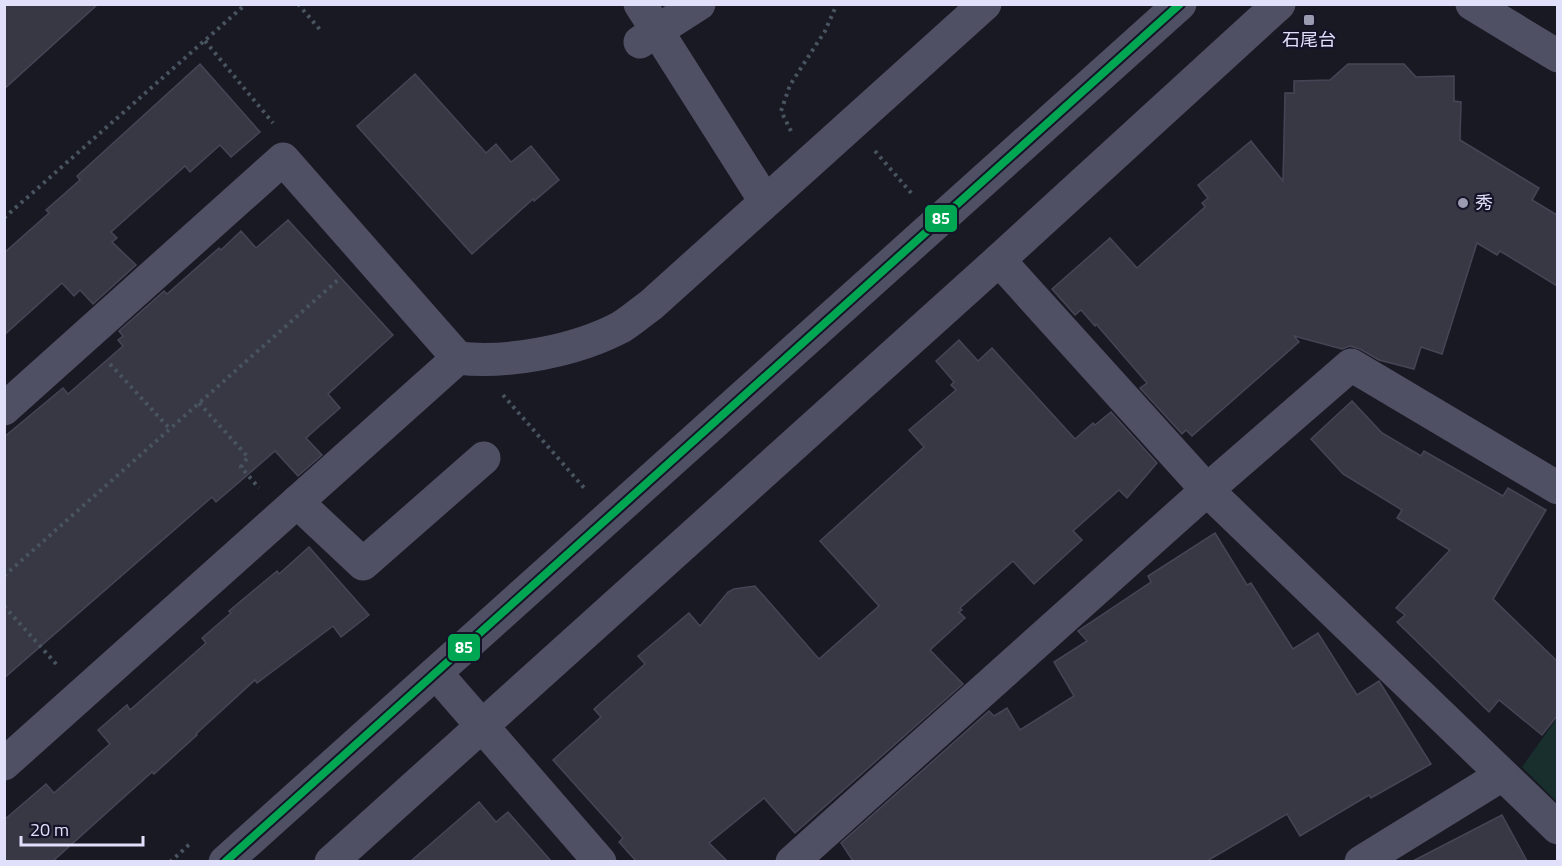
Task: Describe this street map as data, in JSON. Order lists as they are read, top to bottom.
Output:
{
  "places": {
    "transit": ["石尾台"],
    "other": ["秀"]
  },
  "lines": ["transit line 85"],
  "scale_bar": "20 m"
}
